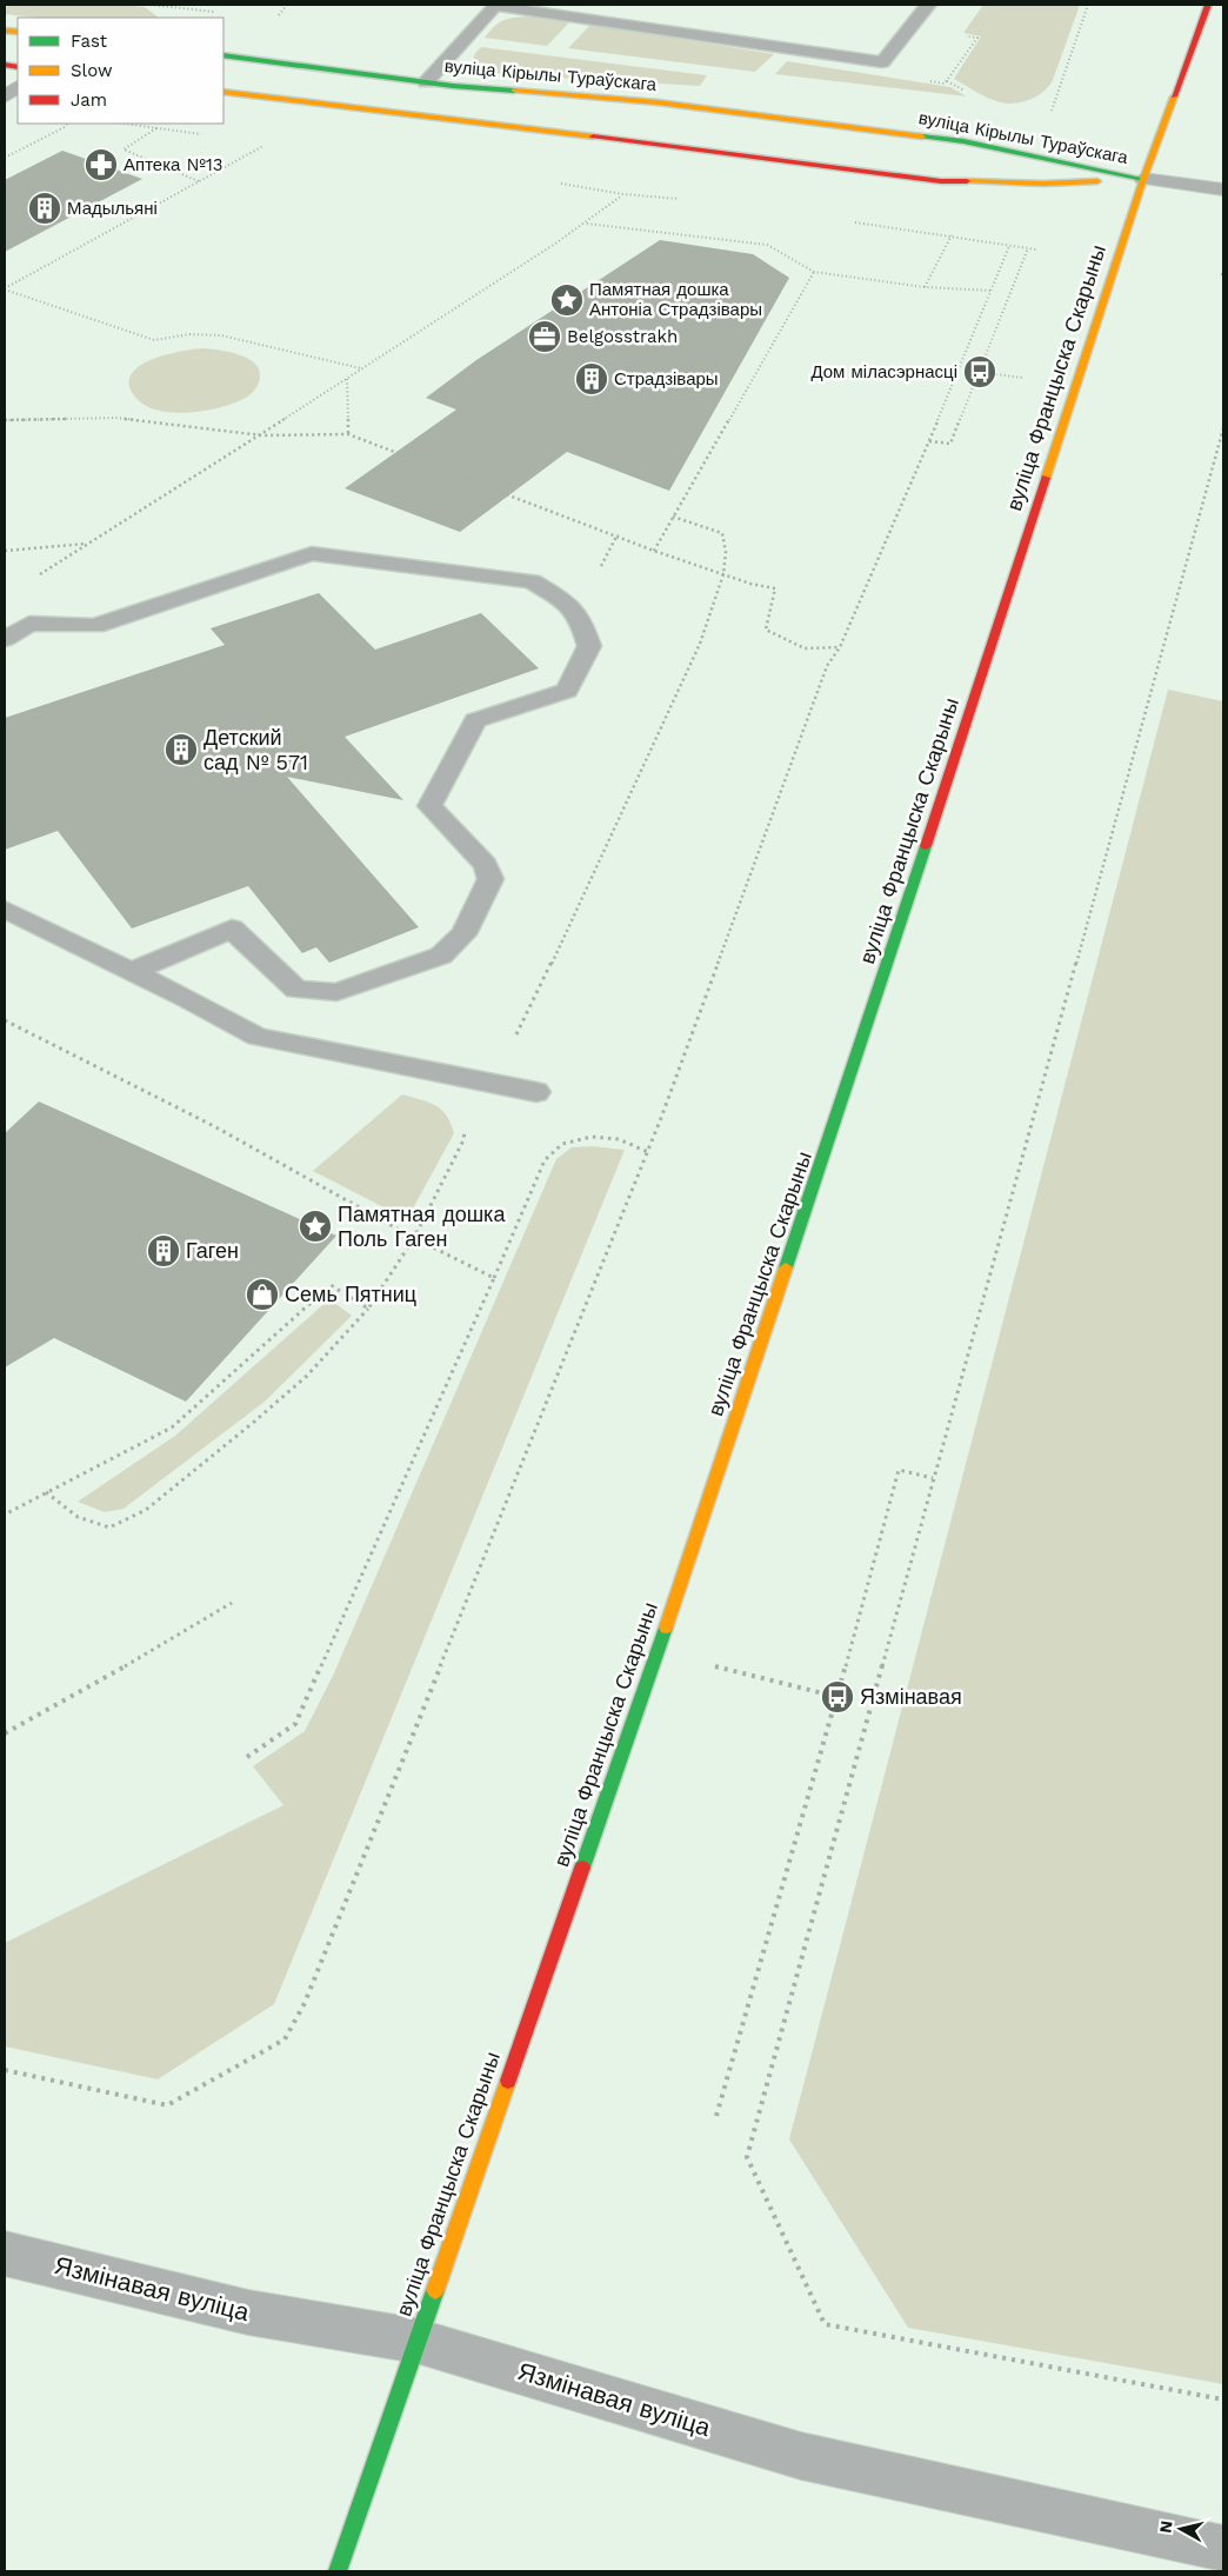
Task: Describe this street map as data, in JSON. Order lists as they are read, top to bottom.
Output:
{
  "streets": {
    "main road": ["вуліца Кірылы Тураўскага", "вуліца Францыска Скарыны"],
    "street": ["Язмінавая вуліца"]
  },
  "crossings": [
    ["вуліца Кірылы Тураўскага", "вуліца Францыска Скарыны"],
    ["вуліца Францыска Скарыны", "Язмінавая вуліца"]
  ],
  "places": {
    "pharmacy": ["Аптека №13"],
    "building": [
      "Мадыльяні",
      "Страдзівары",
      "Детский сад № 571",
      "Гаген"
    ],
    "place": ["Памятная дошка Антоніа Страдзівары", "Памятная дошка Поль Гаген"],
    "office": ["Belgosstrakh"],
    "bus stop": ["Дом міласэрнасці", "Язмінавая"],
    "shop": ["Семь Пятниц"]
  },
  "legend": ["Fast", "Slow", "Jam"],
  "north": "left"
}
